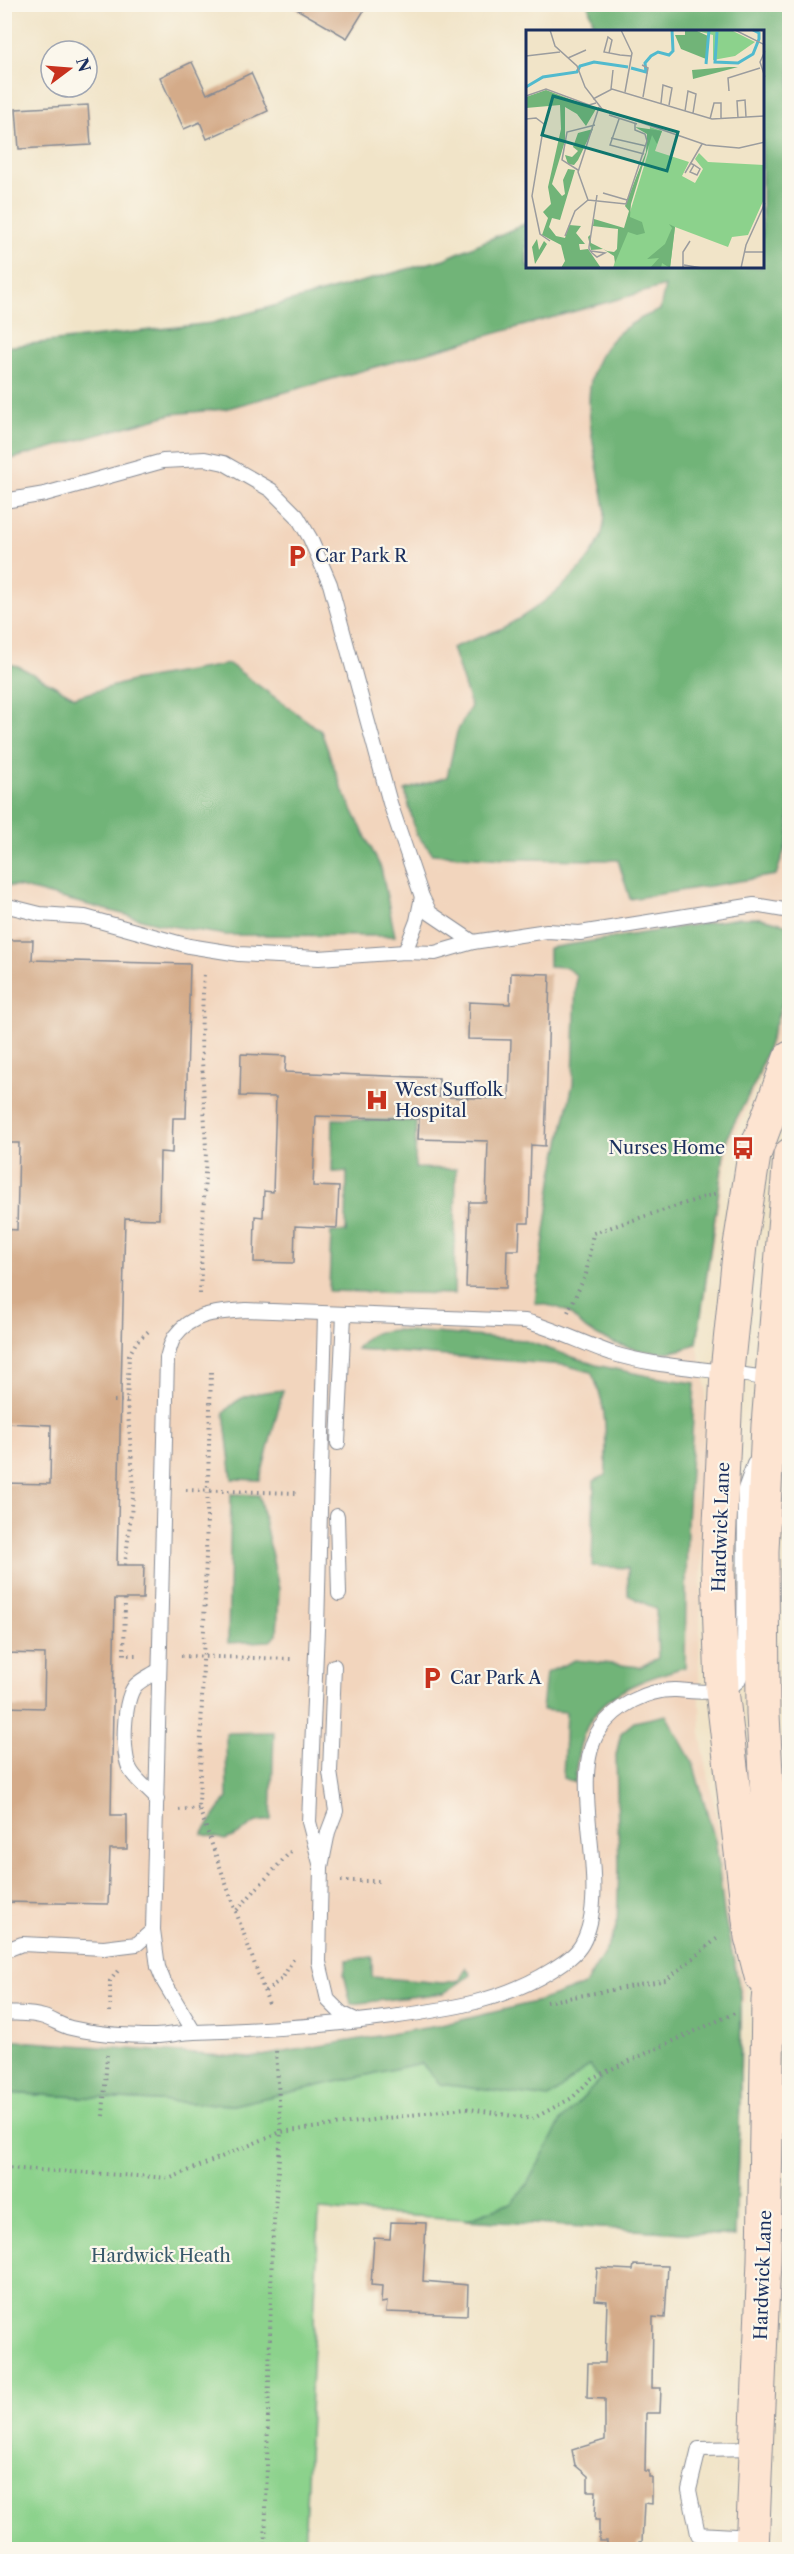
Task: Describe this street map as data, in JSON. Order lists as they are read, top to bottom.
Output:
{
  "streets": {
    "street": ["Hardwick Lane"]
  },
  "parks": ["Hardwick Heath"],
  "places": {
    "parking": ["Car Park R", "Car Park A"],
    "hospital": ["West Suffolk Hospital"],
    "bus stop": ["Nurses Home"]
  },
  "north": "right"
}
